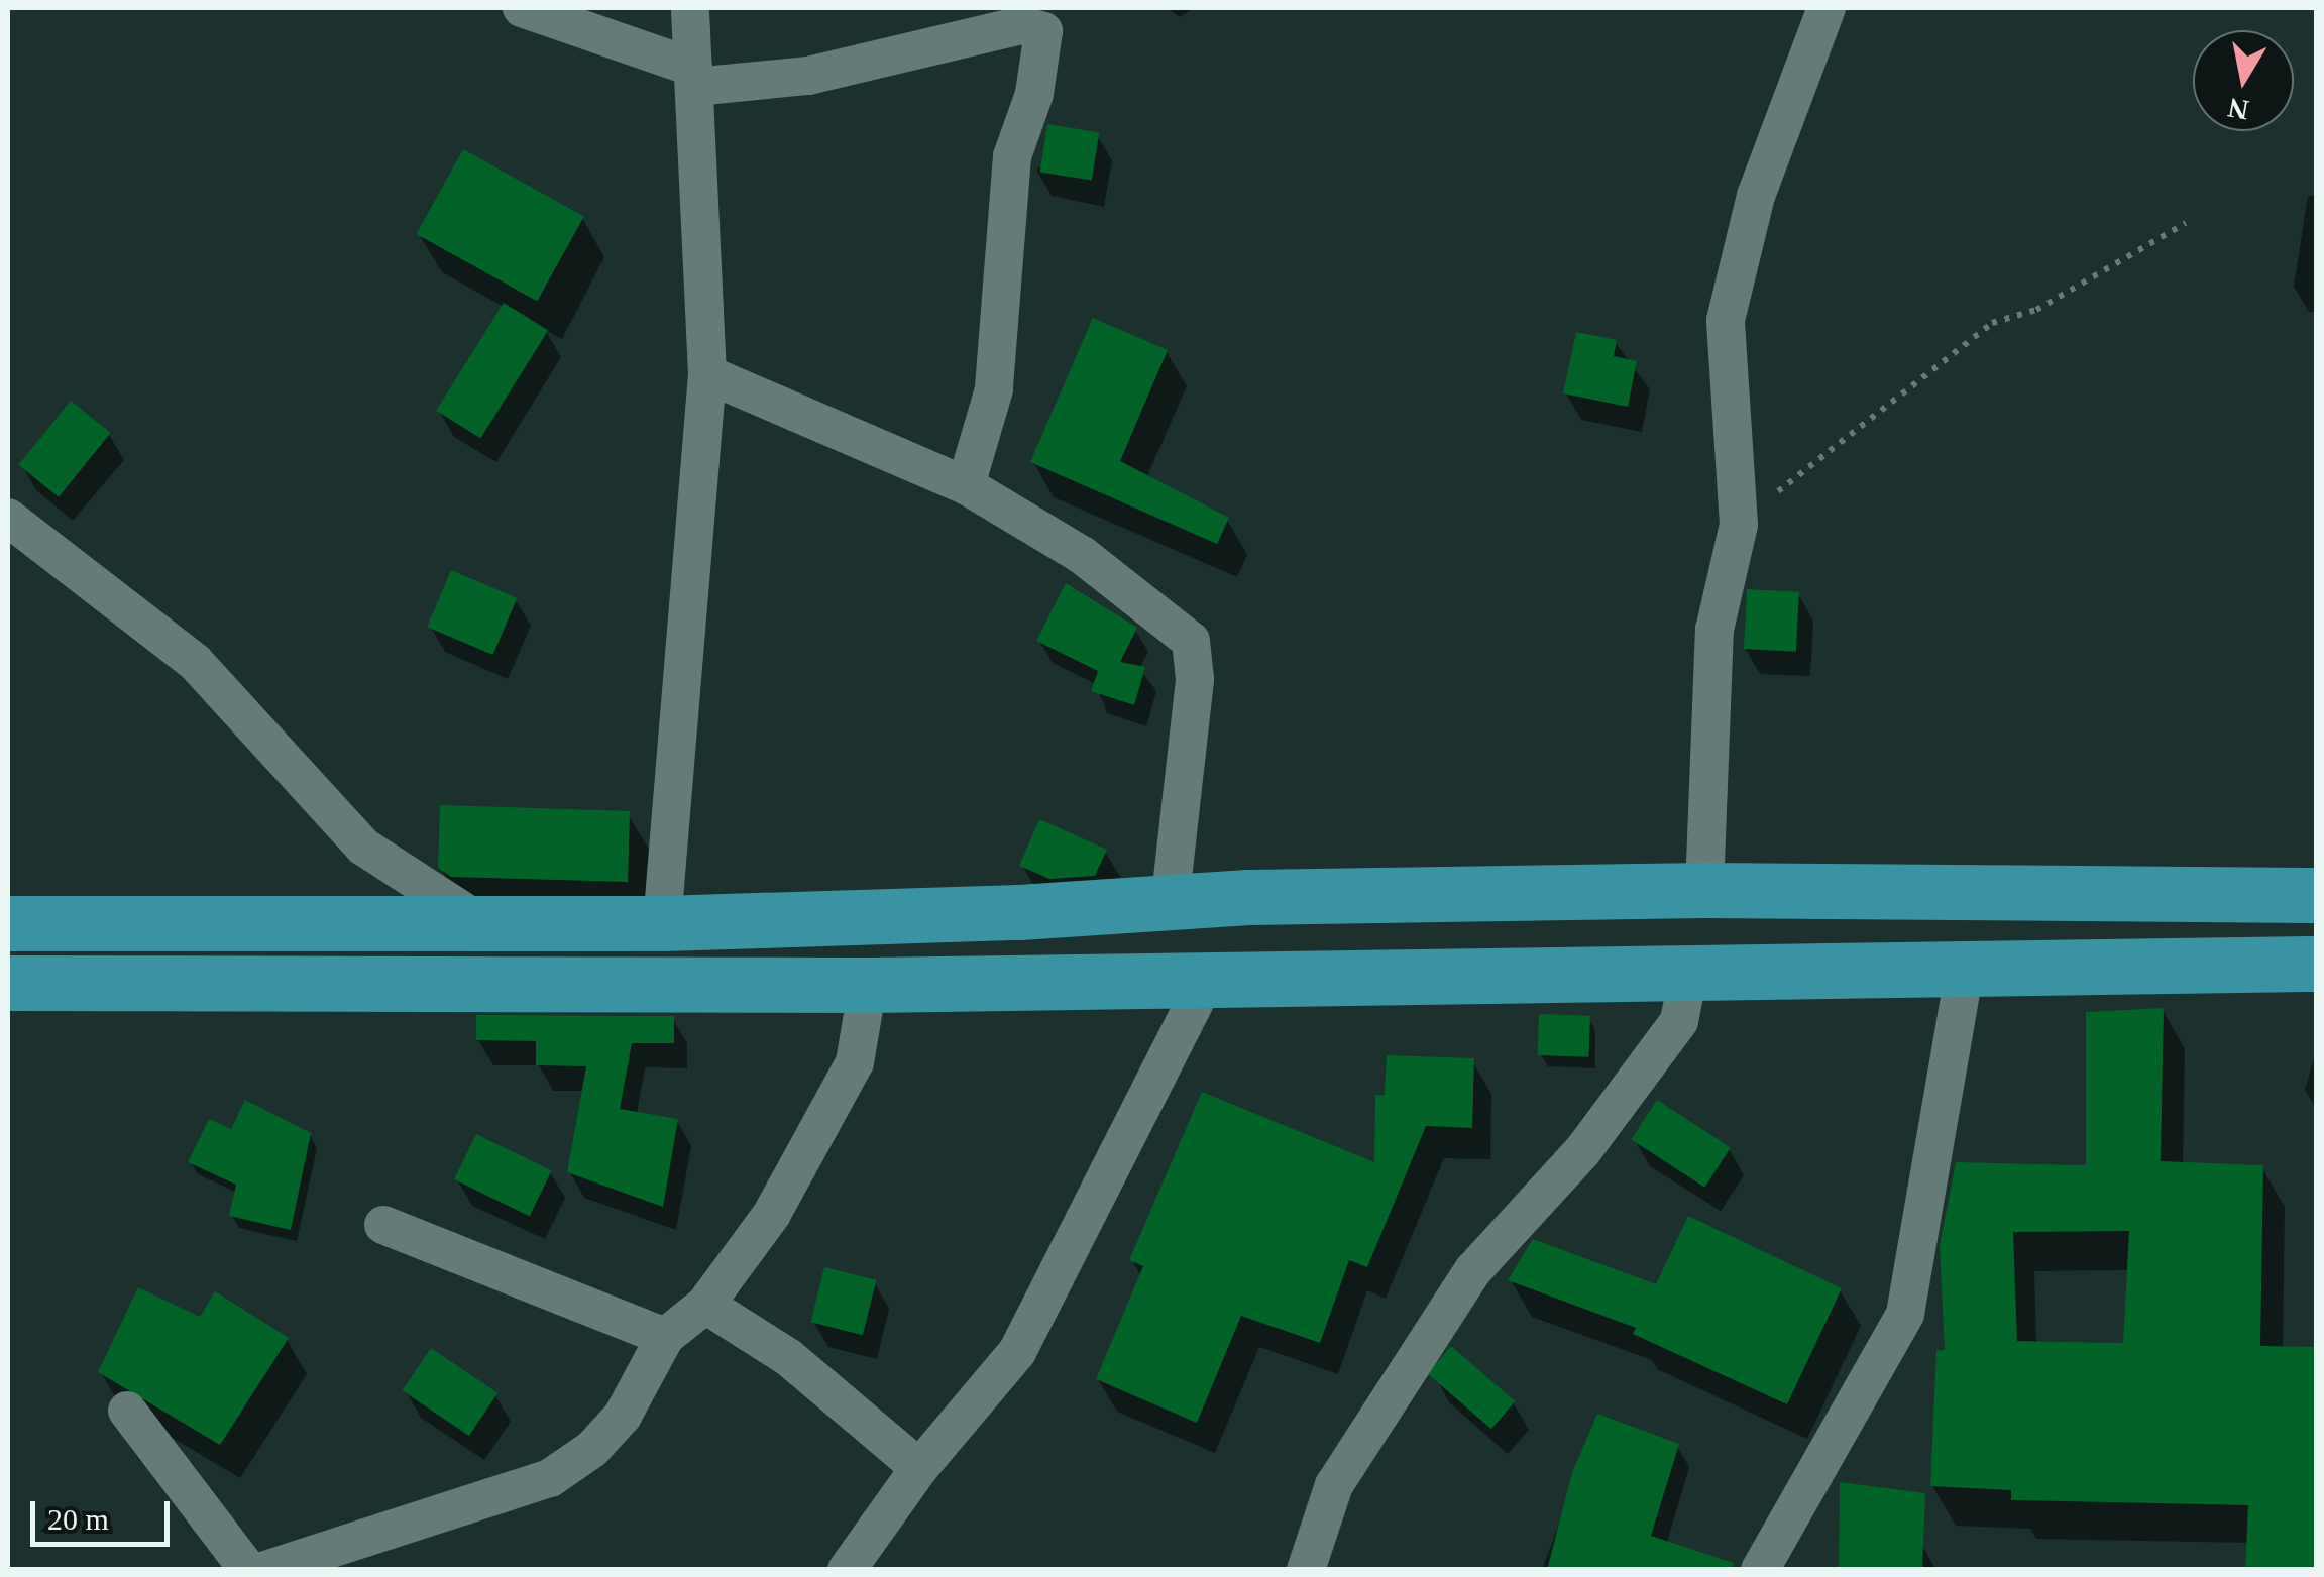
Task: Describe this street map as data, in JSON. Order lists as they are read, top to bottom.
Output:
{
  "scale_bar": "20 m",
  "north": "bottom"
}
